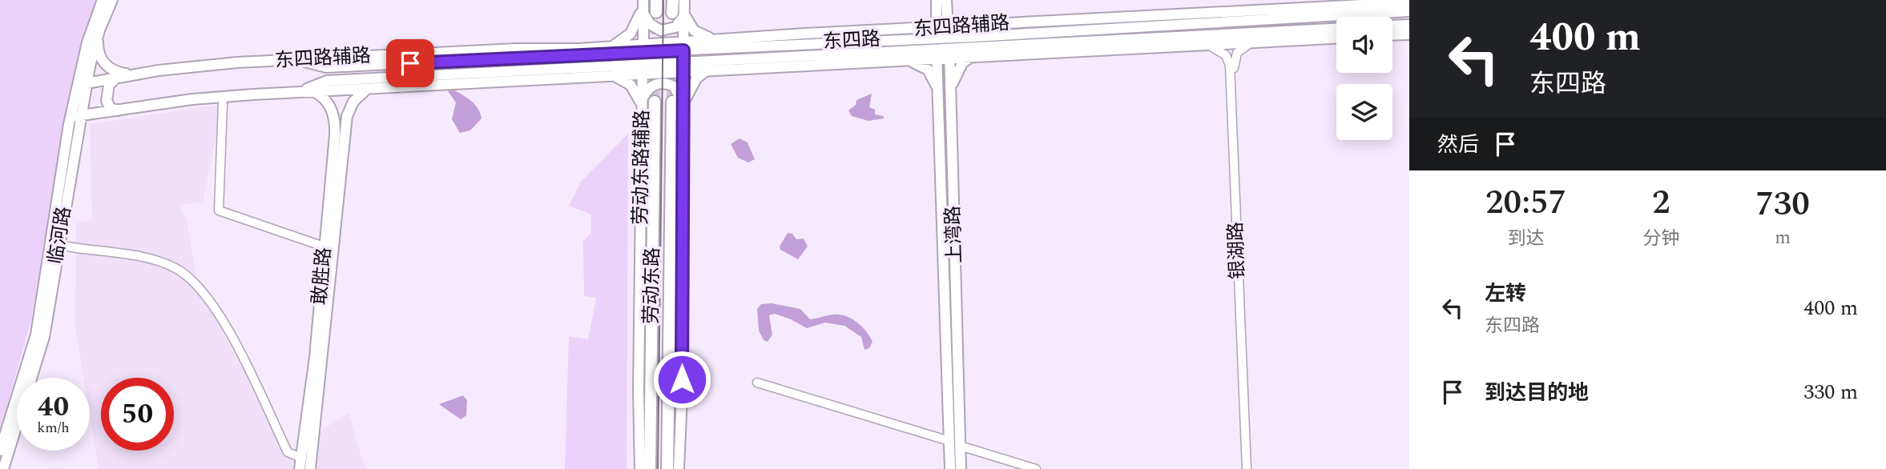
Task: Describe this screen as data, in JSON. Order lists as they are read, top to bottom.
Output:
{
  "streets": {
    "highway": ["劳动东路"],
    "main road": [
      "东四路辅路",
      "东四路",
      "劳动东路辅路",
      "上湾路",
      "临河路",
      "敢胜路"
    ],
    "street": ["银湖路"]
  },
  "crossings": [
    ["东四路辅路", "东四路"],
    ["东四路辅路", "劳动东路辅路"],
    ["东四路辅路", "上湾路"],
    ["东四路辅路", "临河路"],
    ["东四路辅路", "银湖路"],
    ["东四路辅路", "敢胜路"],
    ["东四路", "劳动东路辅路"],
    ["东四路", "上湾路"],
    ["劳动东路辅路", "劳动东路"]
  ],
  "page": {
    "turn": ["400 m", "东四路"],
    "then": "然后",
    "eta": [
      "20:57",
      "到达",
      "2",
      "分钟",
      "730",
      "m"
    ],
    "list": [
      {
        "name": "左转",
        "note": "东四路",
        "value": "400 m"
      },
      {
        "name": "到达目的地",
        "value": "330 m"
      }
    ],
    "speed": "40 km/h",
    "limit": "50"
  }
}
